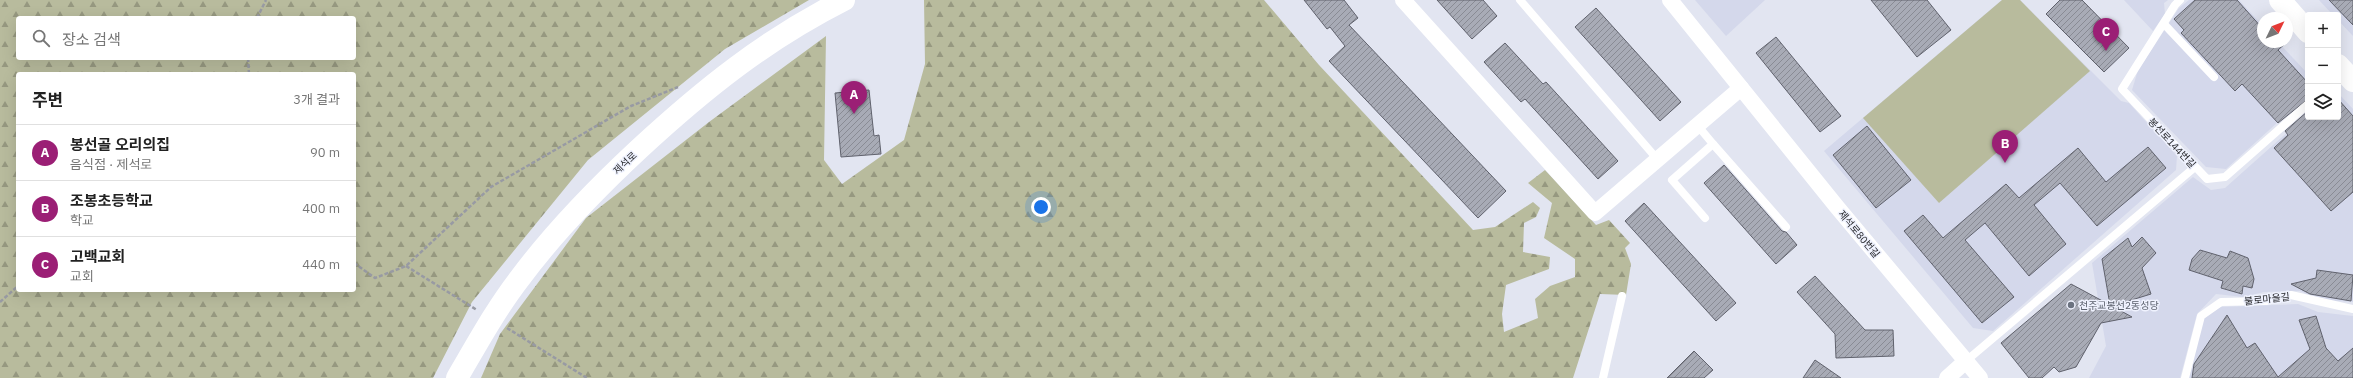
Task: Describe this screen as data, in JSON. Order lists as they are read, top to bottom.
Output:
{
  "streets": {
    "street": ["제석로", "제석로80번길"],
    "lane": ["봉선로144번길", "불로마을길"]
  },
  "places": ["천주교봉선2동성당"],
  "north": "top right",
  "page": {
    "map_buttons": ["+", "−"],
    "search": "장소 검색",
    "pins": ["C", "A", "B"],
    "heading": ["주변", "3개 결과"],
    "list": [
      {
        "mark": "A",
        "name": "봉선골 오리의집",
        "note": "음식점 · 제석로",
        "value": "90 m"
      },
      {
        "mark": "B",
        "name": "조봉초등학교",
        "note": "학교",
        "value": "400 m"
      },
      {
        "mark": "C",
        "name": "고백교회",
        "note": "교회",
        "value": "440 m"
      }
    ]
  }
}
